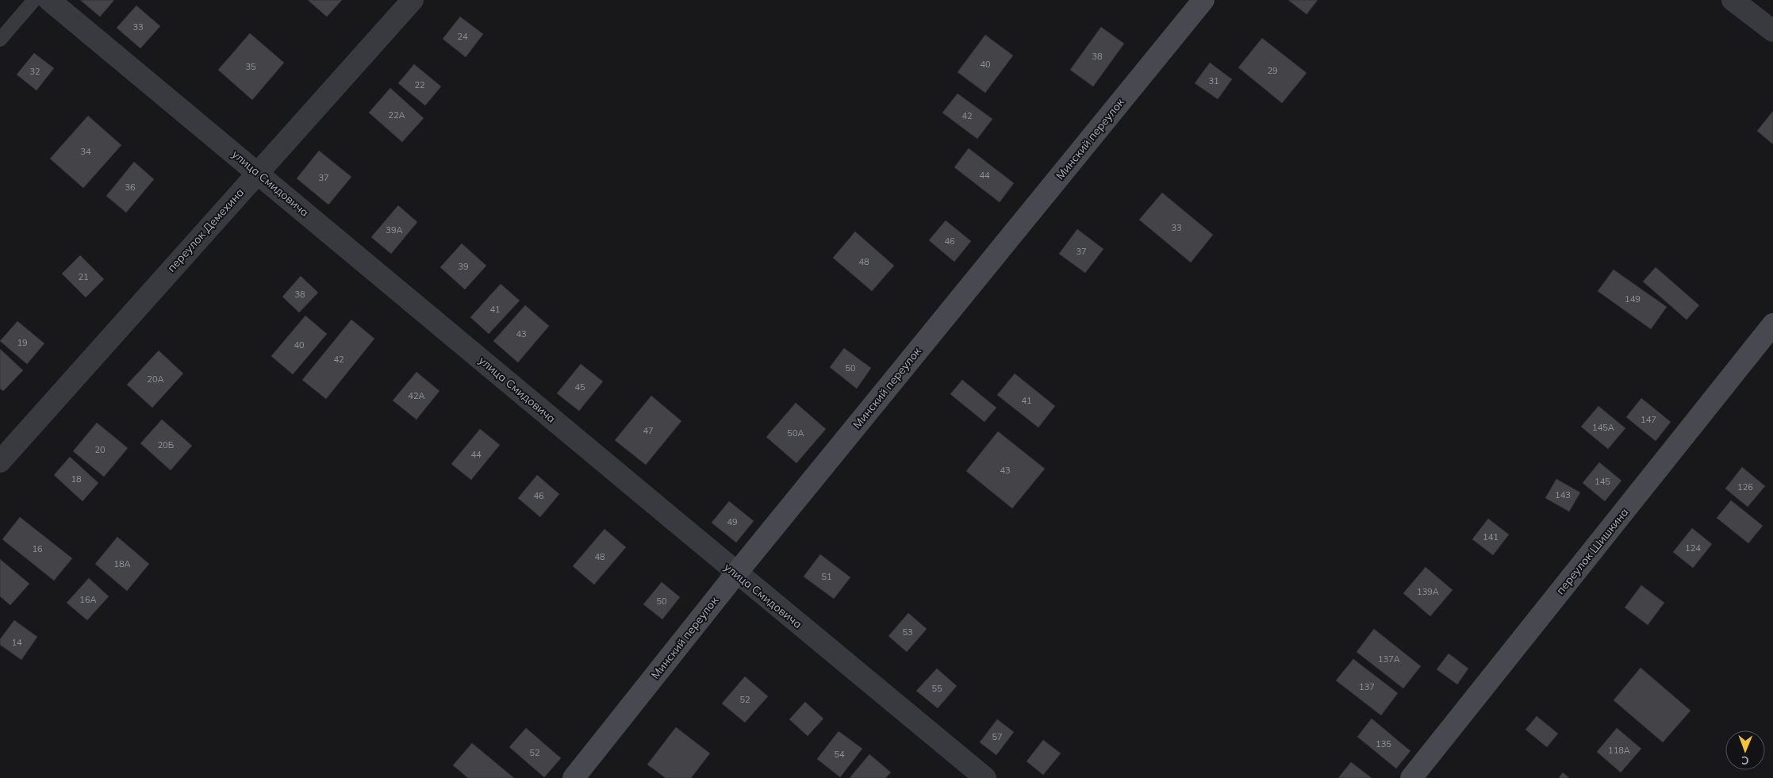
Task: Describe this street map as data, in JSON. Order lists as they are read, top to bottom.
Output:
{
  "streets": {
    "street": [
      "Минский переулок",
      "улица Смидовича",
      "переулок Демехина",
      "переулок Шишкина"
    ]
  },
  "crossings": [
    ["Минский переулок", "улица Смидовича"],
    ["улица Смидовича", "переулок Демехина"]
  ],
  "house_numbers": [
    "33",
    "24",
    "38",
    "40",
    "35",
    "29",
    "32",
    "31",
    "22",
    "22А",
    "42",
    "34",
    "44",
    "37",
    "36",
    "33",
    "39А",
    "46",
    "37",
    "48",
    "39",
    "21",
    "38",
    "149",
    "41",
    "43",
    "19",
    "40",
    "42",
    "50",
    "20А",
    "45",
    "42А",
    "41",
    "147",
    "145А",
    "47",
    "50А",
    "20Б",
    "20",
    "44",
    "43",
    "18",
    "145",
    "126",
    "143",
    "46",
    "49",
    "141",
    "124",
    "16",
    "48",
    "18А",
    "51",
    "139А",
    "16А",
    "50",
    "53",
    "14",
    "137А",
    "137",
    "55",
    "52",
    "57",
    "135",
    "118А",
    "52",
    "54"
  ],
  "north": "bottom"
}
